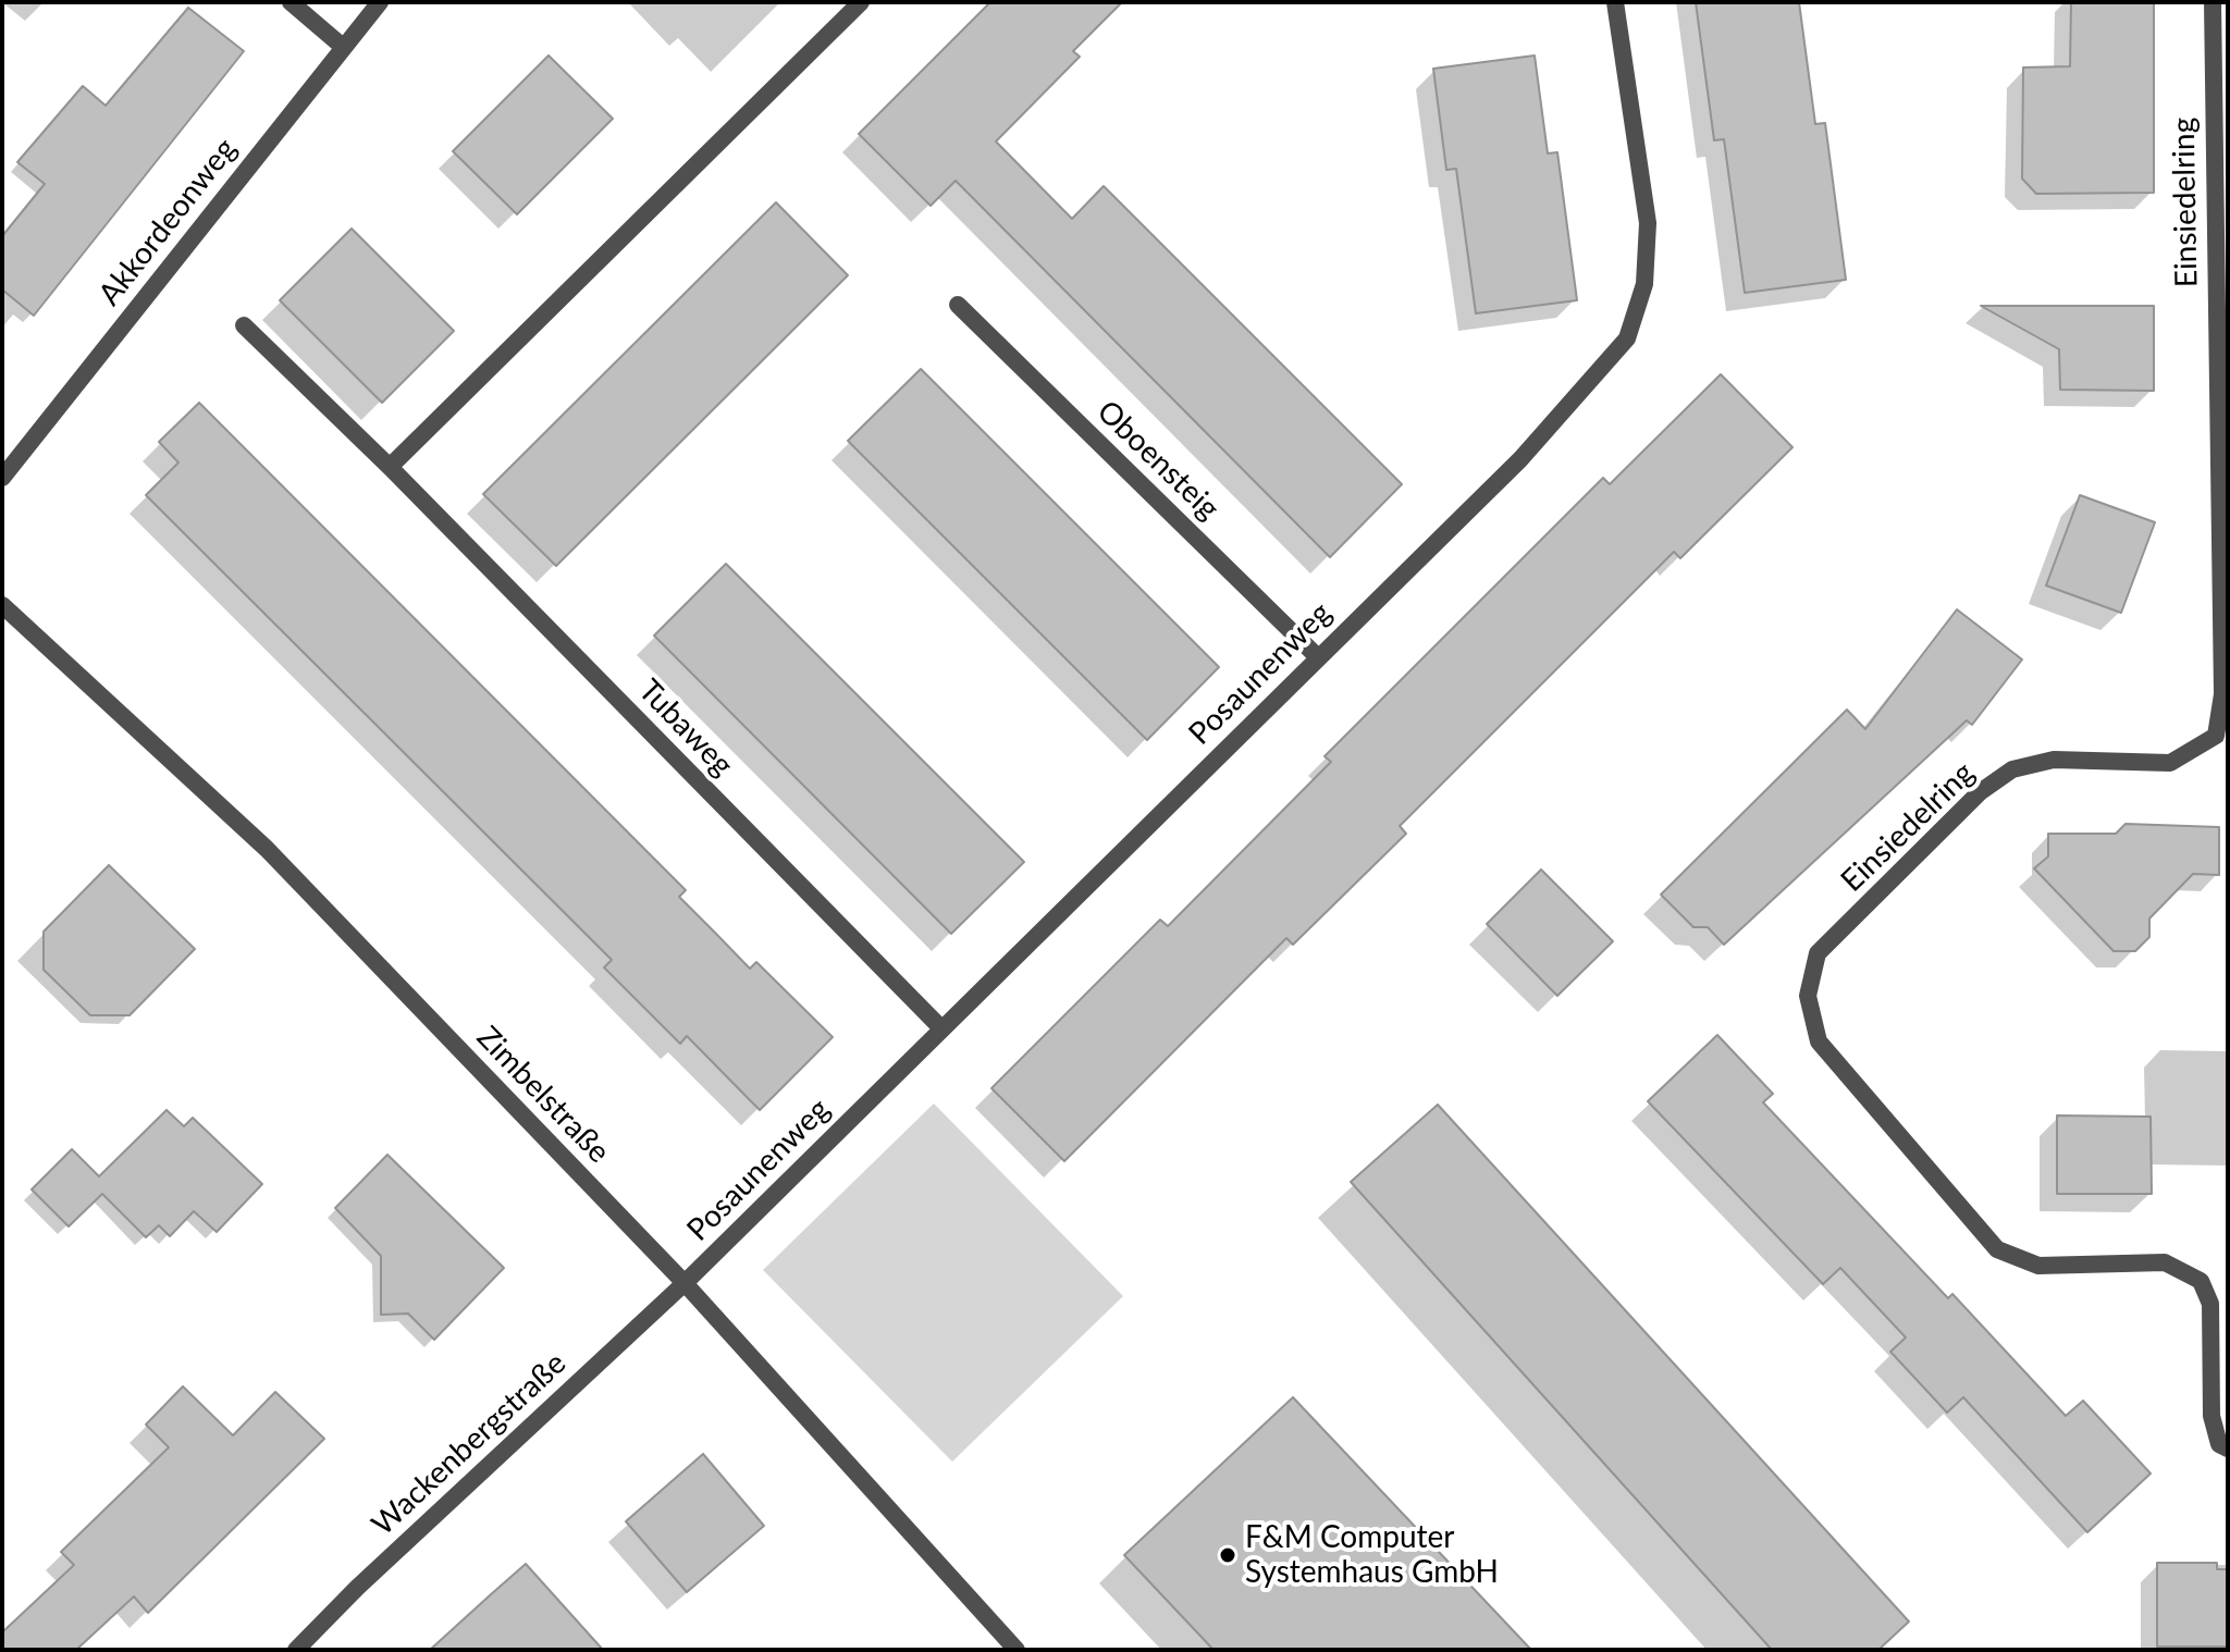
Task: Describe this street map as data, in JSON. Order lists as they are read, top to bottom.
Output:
{
  "streets": {
    "street": [
      "Einsiedelring",
      "Akkordeonweg",
      "Oboensteig",
      "Posaunenweg",
      "Tubaweg",
      "Zimbelstraße",
      "Wackenbergstraße"
    ]
  },
  "crossings": [
    ["Oboensteig", "Posaunenweg"],
    ["Posaunenweg", "Tubaweg"],
    ["Posaunenweg", "Zimbelstraße"],
    ["Posaunenweg", "Wackenbergstraße"],
    ["Zimbelstraße", "Wackenbergstraße"]
  ],
  "places": ["F&M Computer Systemhaus GmbH"]
}
